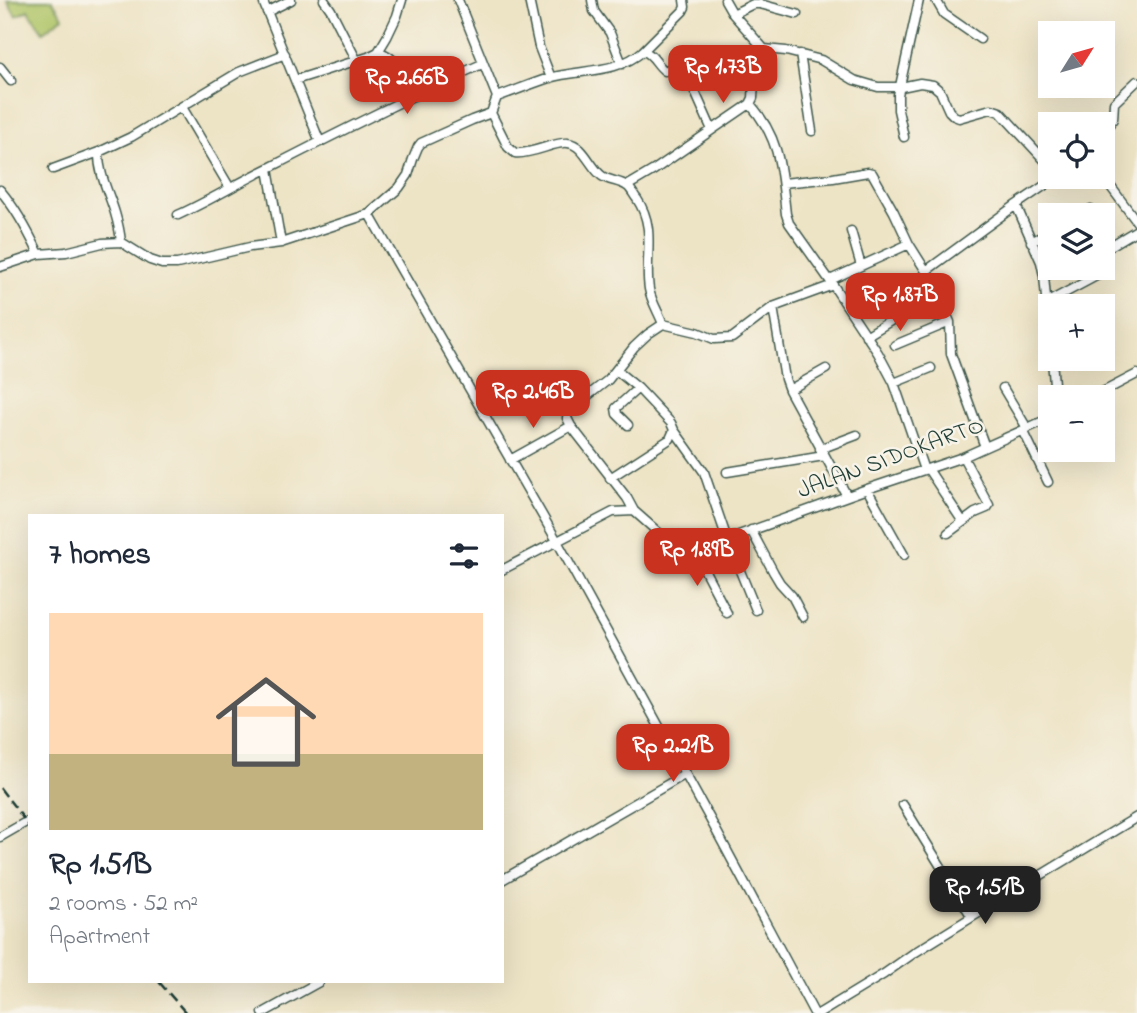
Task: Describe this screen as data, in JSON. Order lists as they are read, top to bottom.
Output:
{
  "streets": {
    "street": ["JALAN SIDOKARTO"]
  },
  "north": "top right",
  "page": {
    "map_buttons": ["+", "−"],
    "price": [
      "Rp 1.73B",
      "Rp 2.66B",
      "Rp 1.87B",
      "Rp 2.46B",
      "Rp 1.89B",
      "Rp 2.21B",
      "Rp 1.51B"
    ],
    "heading": "7 homes",
    "list": [
      {
        "name": "Rp 1.51B",
        "note": "2 rooms · 52 m² · Apartment"
      }
    ]
  }
}
